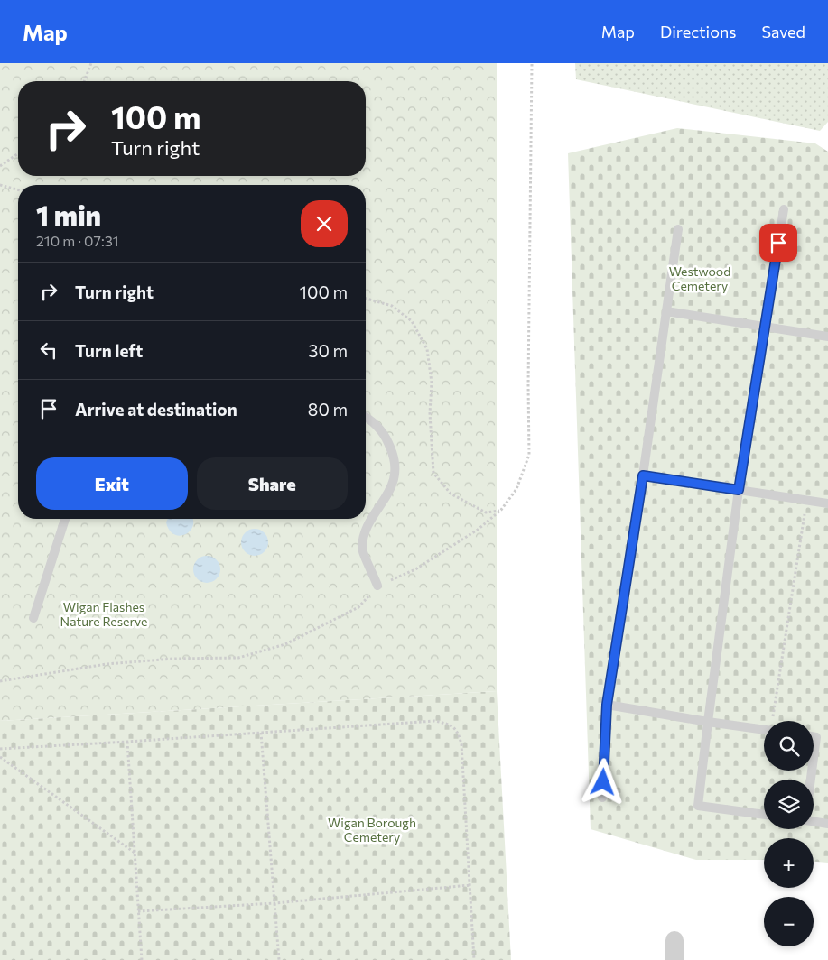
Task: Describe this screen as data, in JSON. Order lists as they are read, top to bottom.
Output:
{
  "parks": ["Westwood Cemetery", "Wigan Flashes Nature Reserve", "Wigan Borough Cemetery"],
  "page": {
    "header": "Map",
    "nav": ["Map", "Directions", "Saved"],
    "turn": ["100 m", "Turn right"],
    "heading": ["1 min", "210 m · 07:31"],
    "list": [
      {
        "name": "Turn right",
        "value": "100 m"
      },
      {
        "name": "Turn left",
        "value": "30 m"
      },
      {
        "name": "Arrive at destination",
        "value": "80 m"
      }
    ],
    "buttons": ["Exit", "Share"],
    "map_buttons": ["+", "−"]
  }
}
